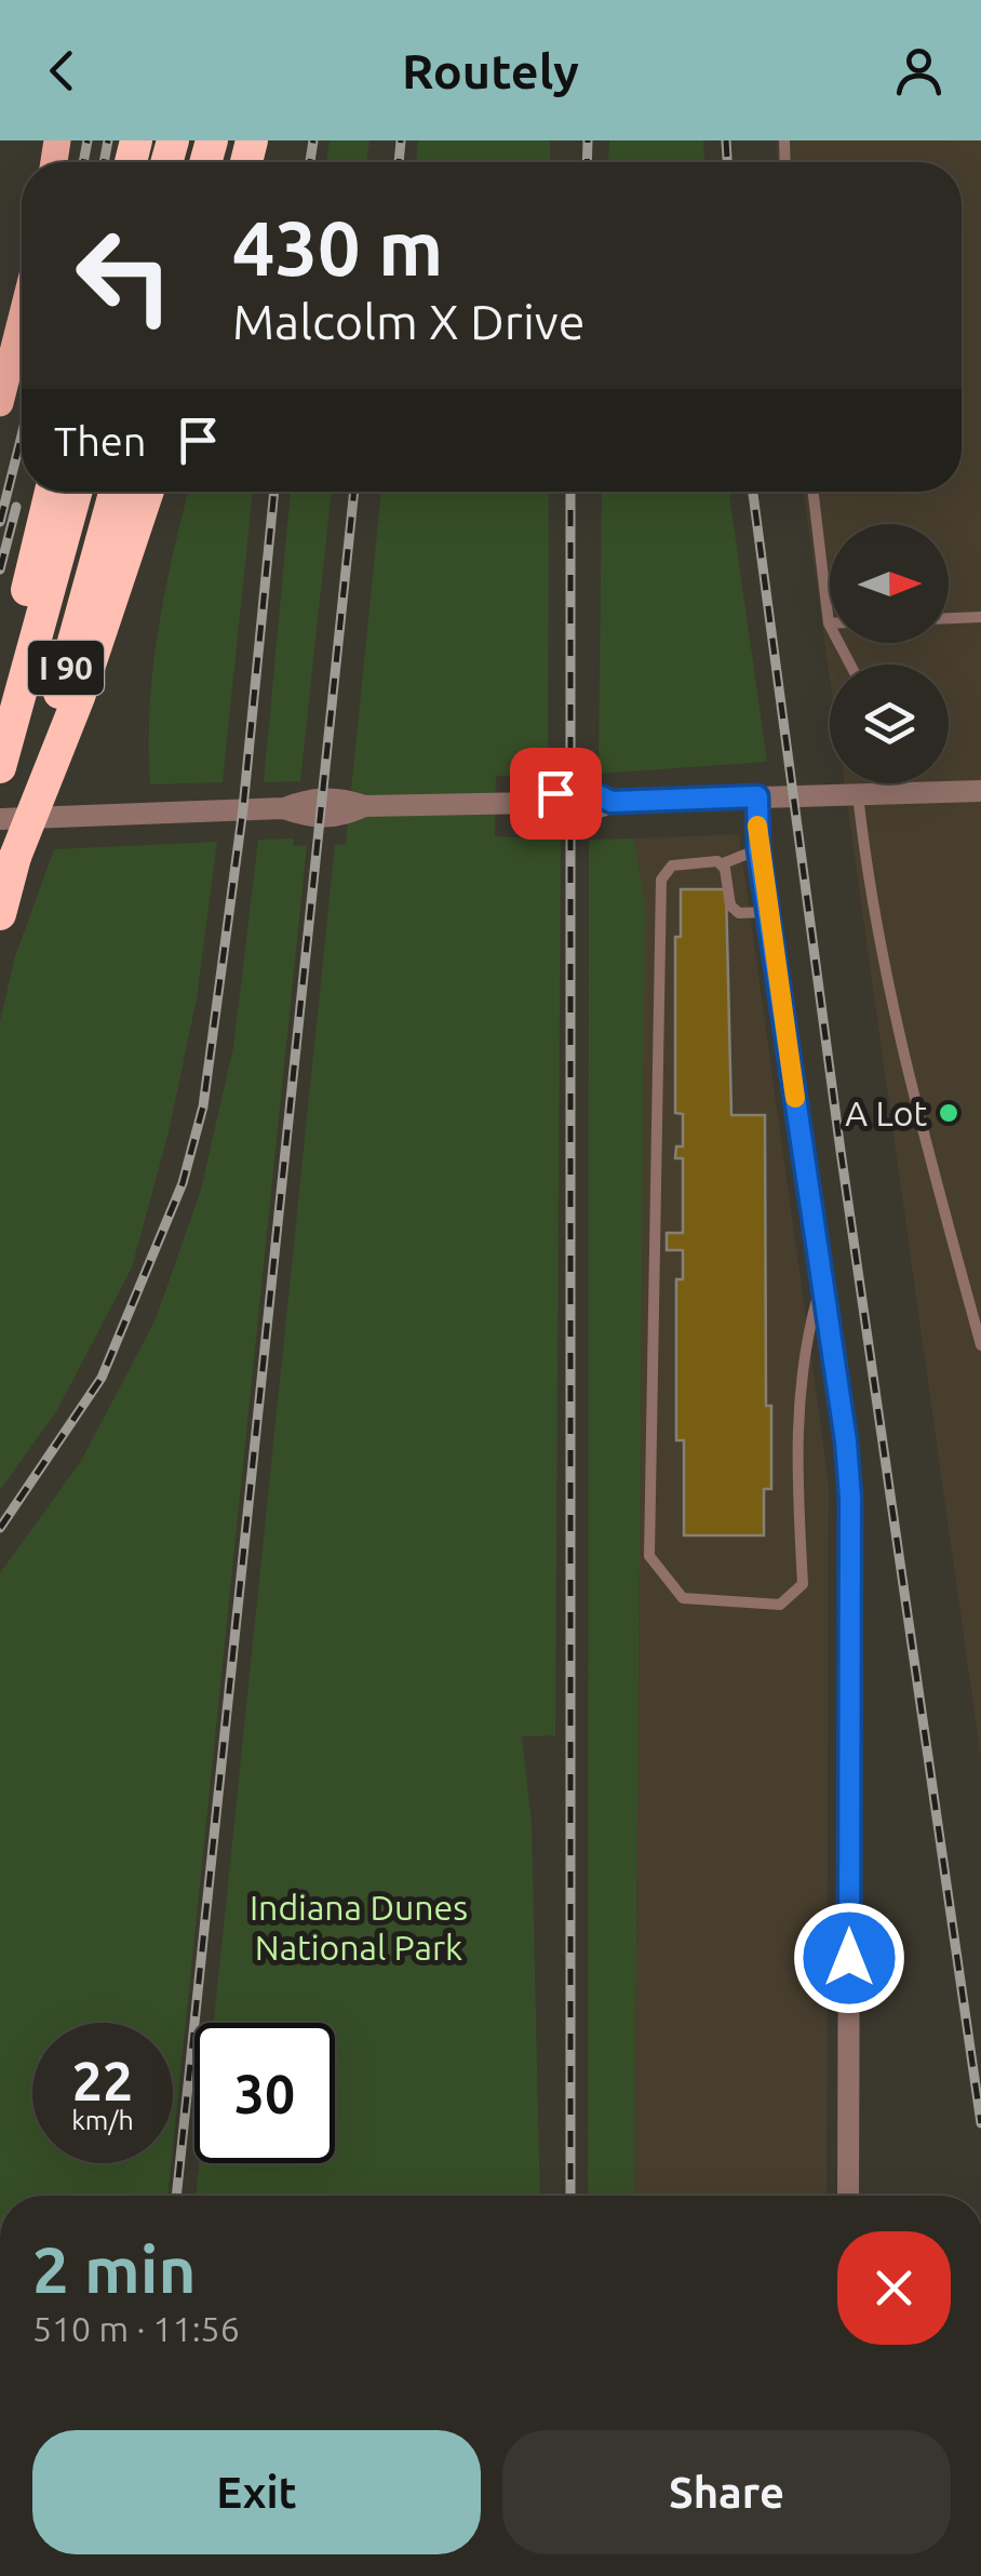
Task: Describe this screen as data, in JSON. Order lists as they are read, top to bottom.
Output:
{
  "streets": {
    "highway": ["I 90"]
  },
  "parks": ["Indiana Dunes National Park"],
  "places": ["A Lot"],
  "north": "right",
  "page": {
    "header": "Routely",
    "turn": ["430 m", "Malcolm X Drive"],
    "then": "Then",
    "speed": "22 km/h",
    "limit": "30",
    "heading": ["2 min", "510 m · 11:56"],
    "buttons": ["Exit", "Share"]
  }
}
